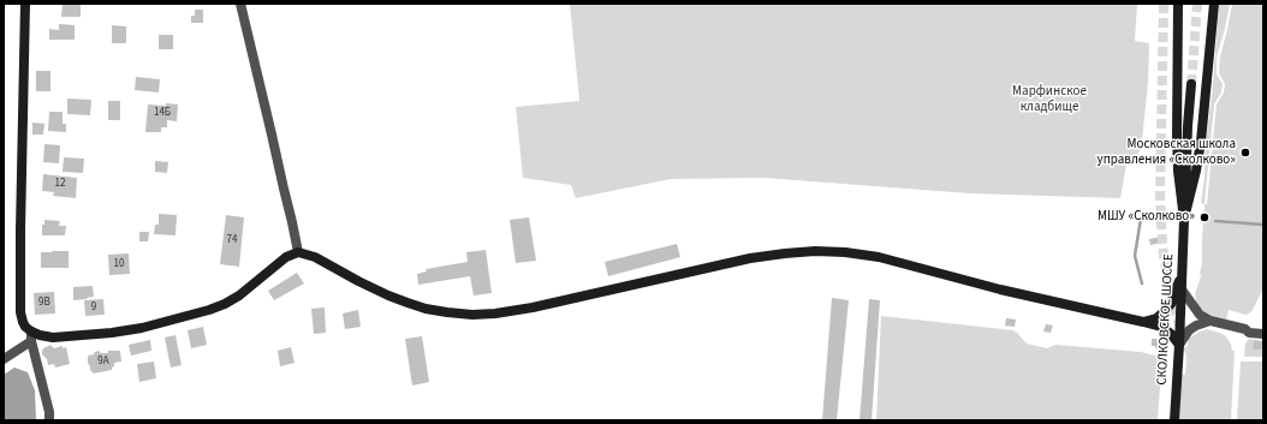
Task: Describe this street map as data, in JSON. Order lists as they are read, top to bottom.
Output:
{
  "streets": {
    "street": ["СКОЛКОВСКОЕ ШОССЕ"]
  },
  "parks": ["Марфинское кладбище"],
  "places": ["Московская школа управления «Сколково»", "МШУ «Сколково»"],
  "house_numbers": [
    "14Б",
    "12",
    "74",
    "10",
    "9В",
    "9",
    "9А"
  ]
}
